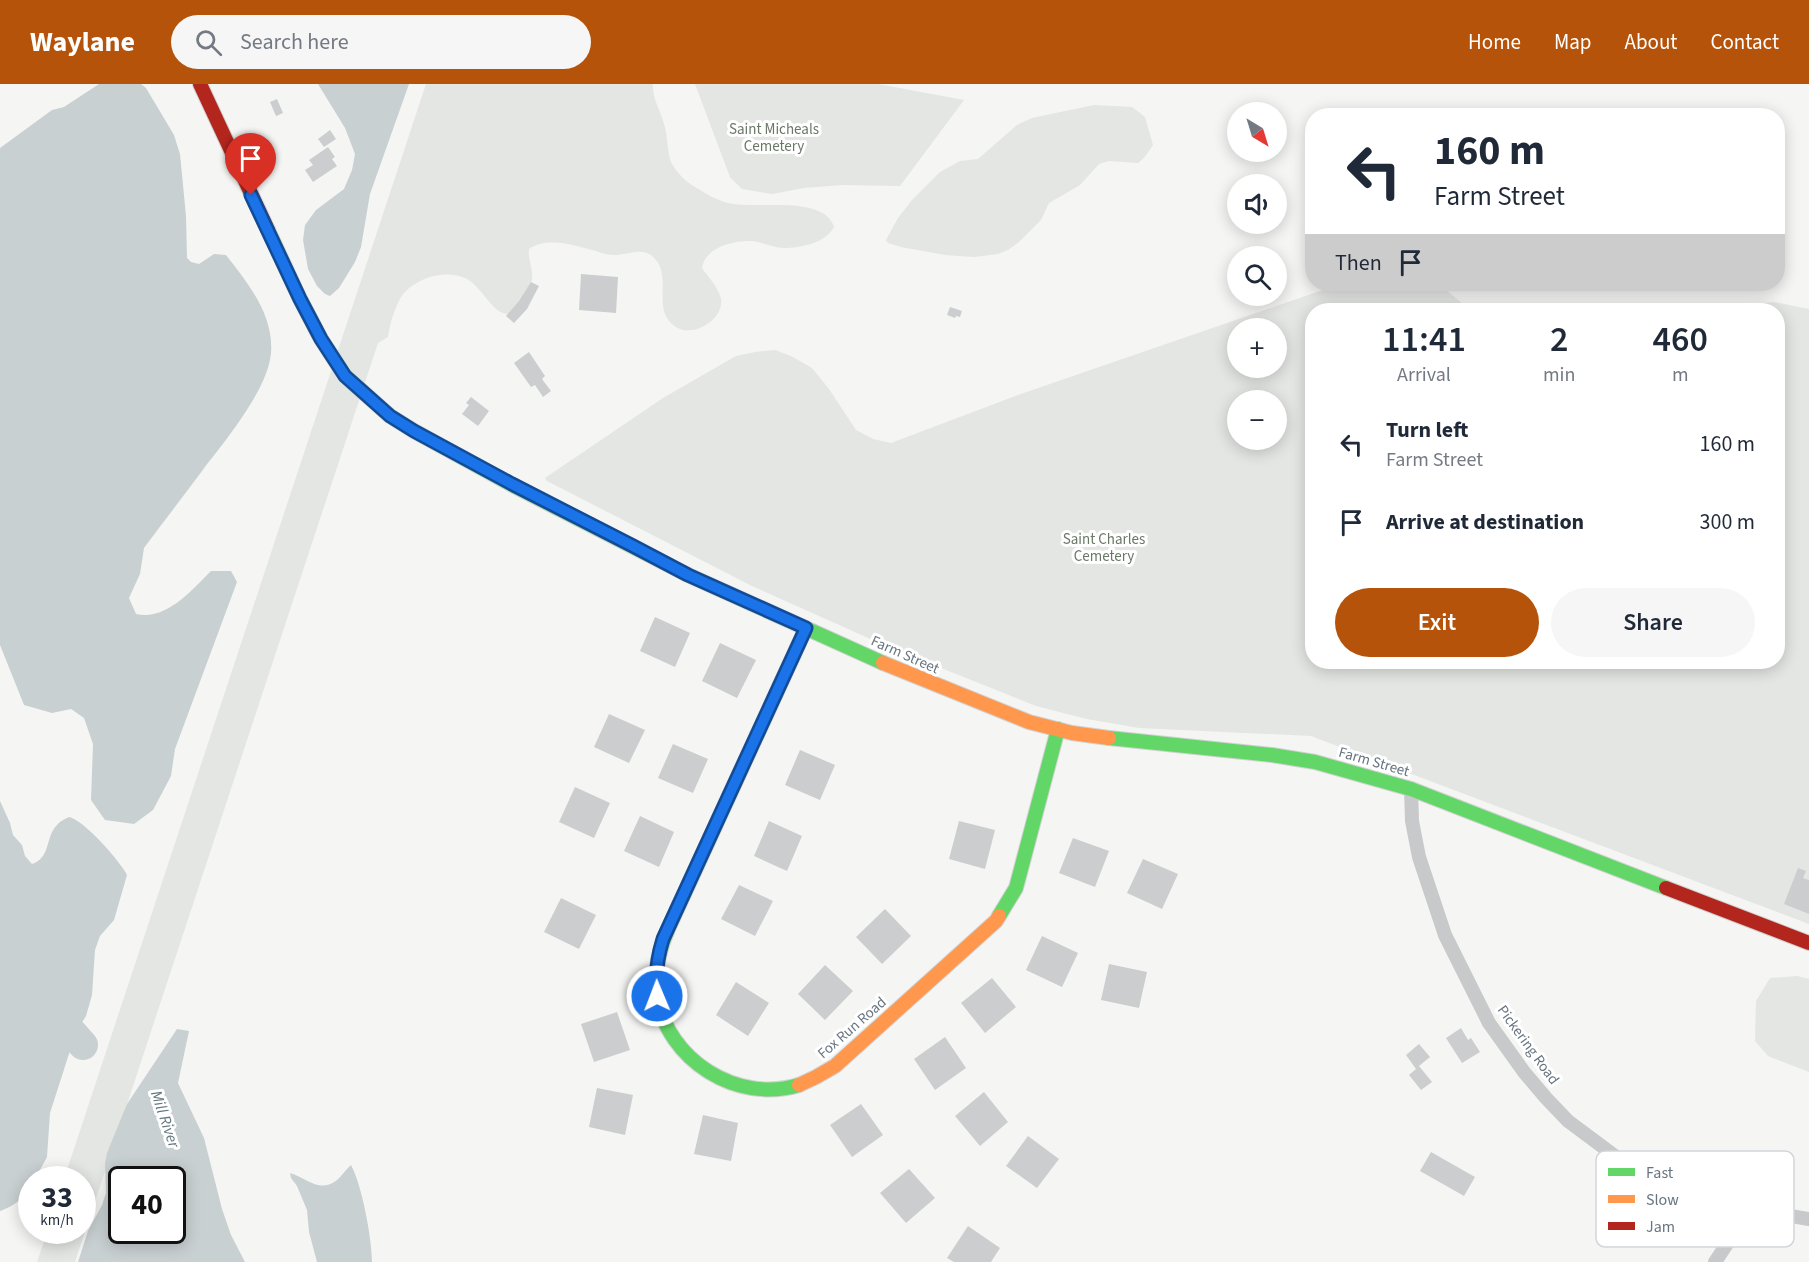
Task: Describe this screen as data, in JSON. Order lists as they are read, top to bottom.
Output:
{
  "streets": {
    "street": ["Farm Street", "Fox Run Road", "Pickering Road"]
  },
  "crossings": [
    ["Farm Street", "Fox Run Road"],
    ["Farm Street", "Pickering Road"]
  ],
  "water": ["Mill River"],
  "parks": ["Saint Micheals Cemetery", "Saint Charles Cemetery"],
  "legend": ["Fast", "Slow", "Jam"],
  "north": "bottom right",
  "page": {
    "header": "Waylane",
    "search": "Search here",
    "nav": [
      "Home",
      "Map",
      "About",
      "Contact"
    ],
    "map_buttons": ["+", "−"],
    "turn": ["160 m", "Farm Street"],
    "then": "Then",
    "eta": [
      "11:41",
      "Arrival",
      "2",
      "min",
      "460",
      "m"
    ],
    "list": [
      {
        "name": "Turn left",
        "note": "Farm Street",
        "value": "160 m"
      },
      {
        "name": "Arrive at destination",
        "value": "300 m"
      }
    ],
    "buttons": ["Exit", "Share"],
    "speed": "33 km/h",
    "limit": "40"
  }
}
